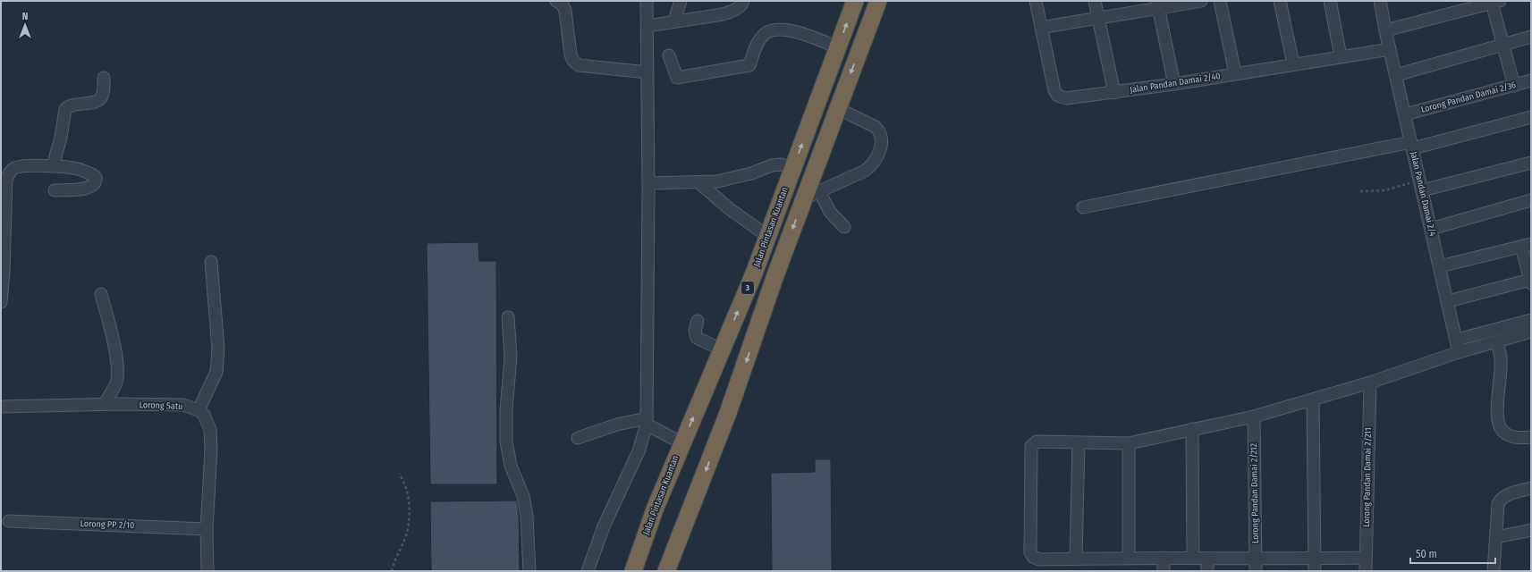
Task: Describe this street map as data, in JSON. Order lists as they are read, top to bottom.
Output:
{
  "streets": {
    "highway": ["Jalan Pintasan Kuantan", "3"],
    "street": [
      "Jalan Pandan Damai 2/40",
      "Lorong Pandan Damai 2/36",
      "Jalan Pandan Damai 2/4",
      "Lorong Satu",
      "Lorong Pandan Damai 2/211",
      "Lorong Pandan Damai 2/212",
      "Lorong PP 2/10"
    ]
  },
  "crossings": [
    ["Jalan Pandan Damai 2/40", "Jalan Pandan Damai 2/4"],
    ["Lorong Pandan Damai 2/36", "Jalan Pandan Damai 2/4"]
  ],
  "scale_bar": "50 m",
  "north": "top"
}
